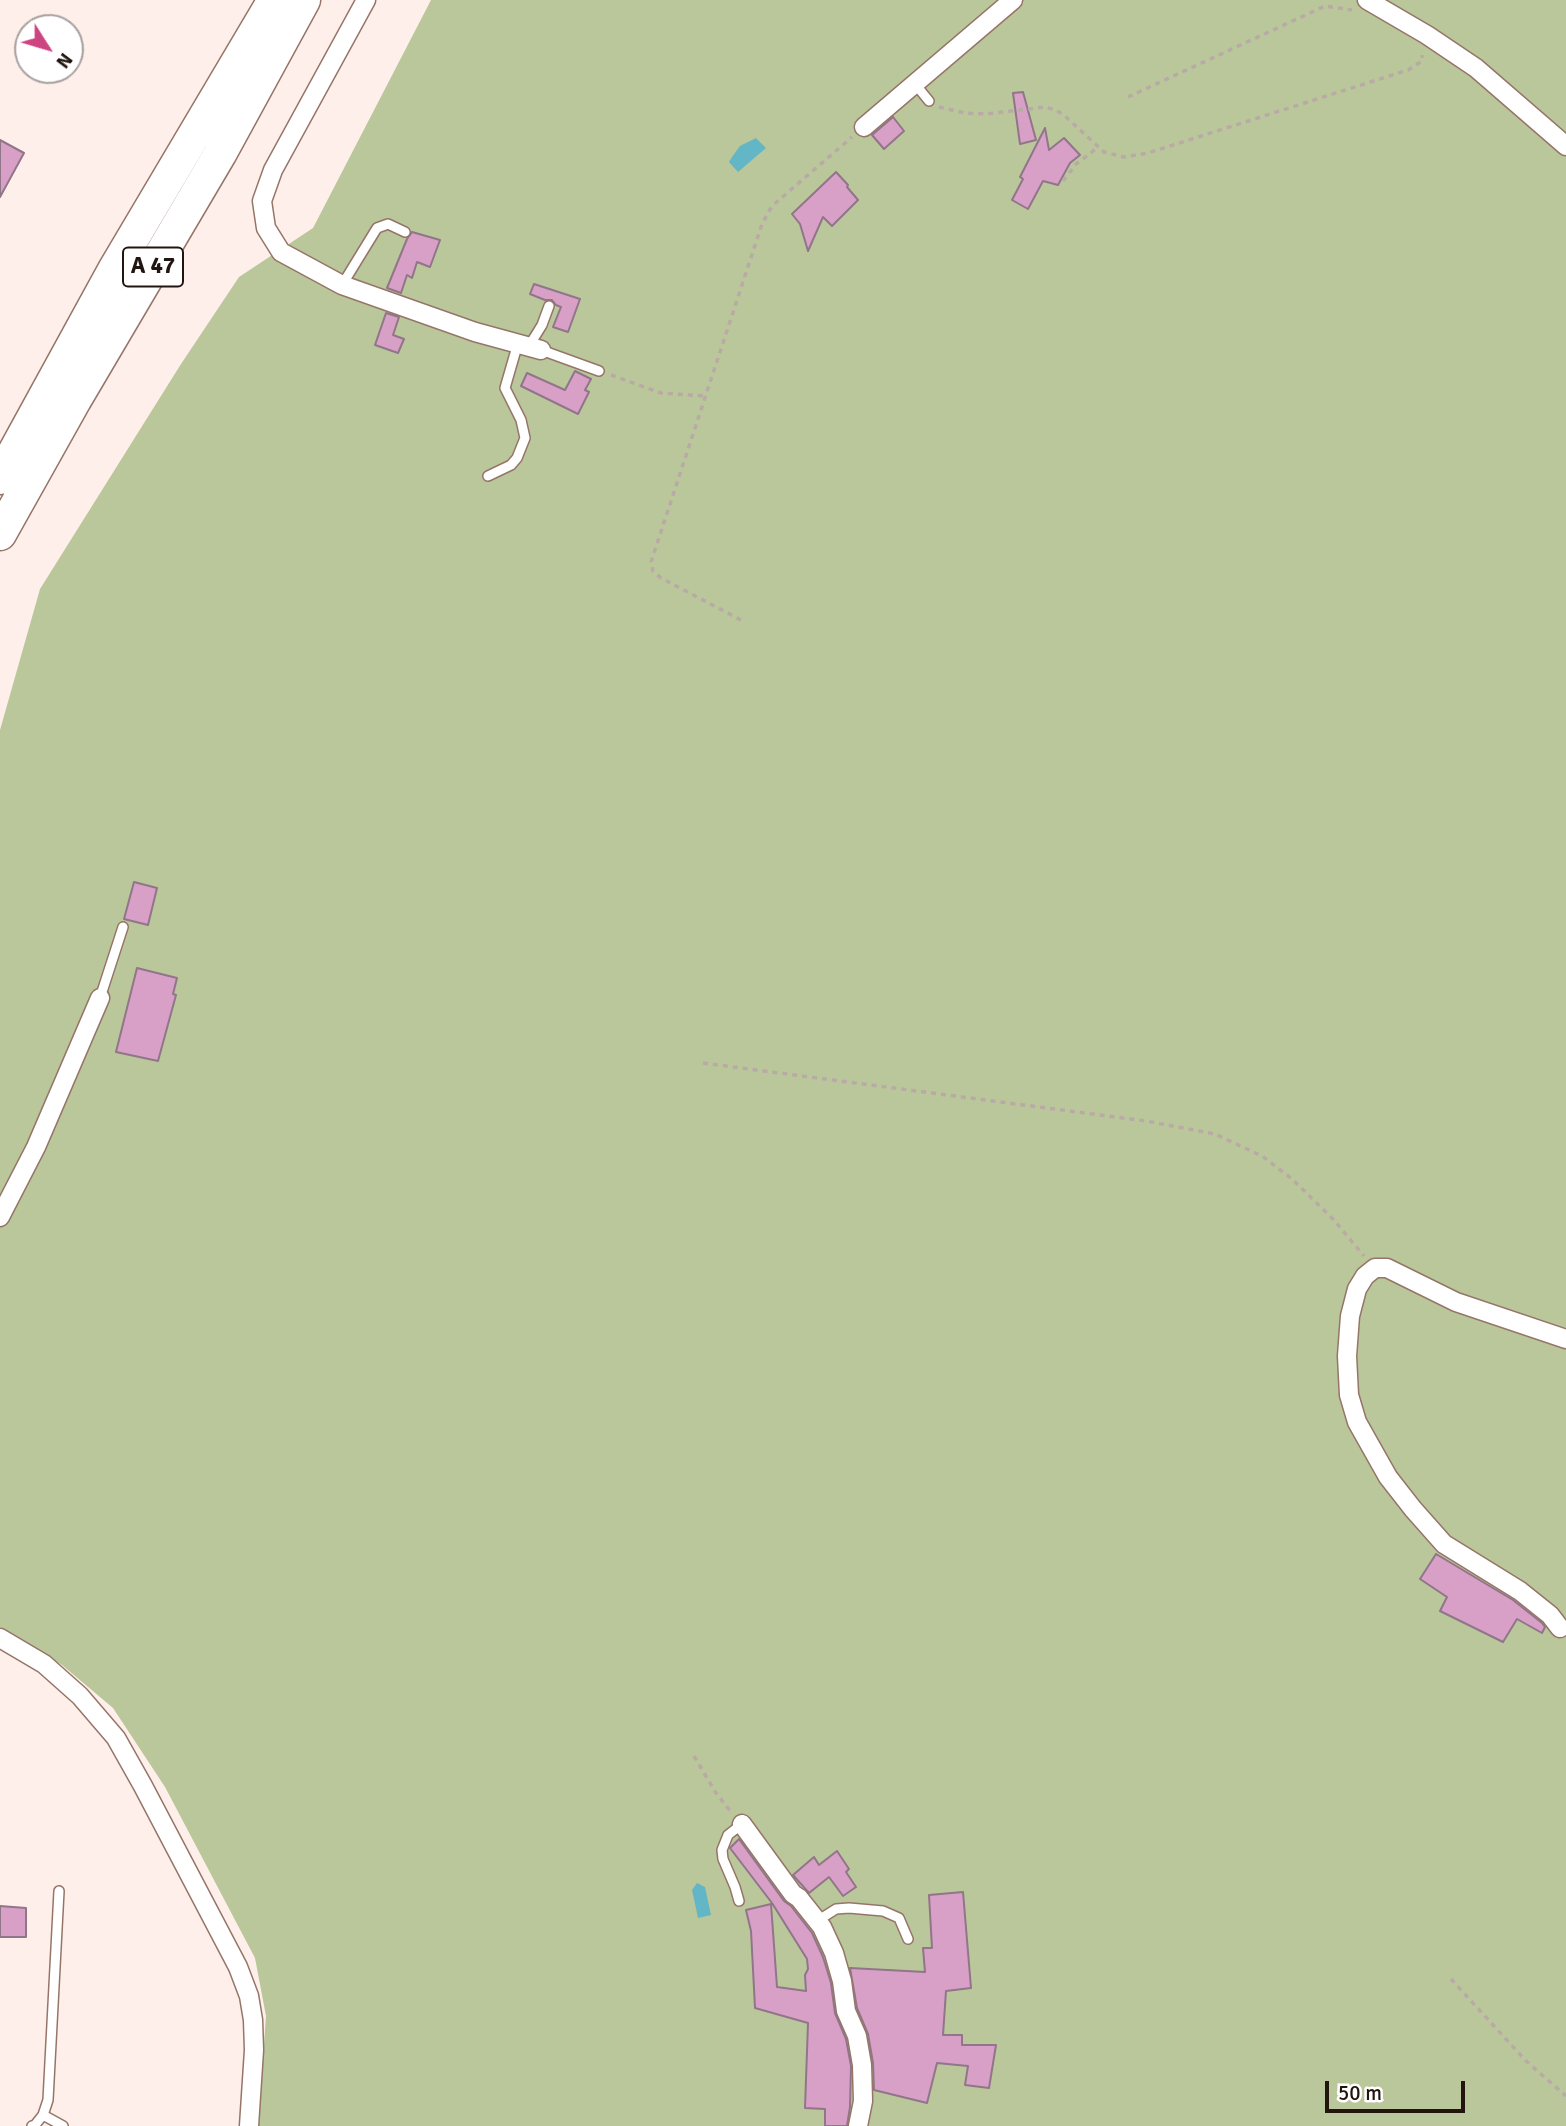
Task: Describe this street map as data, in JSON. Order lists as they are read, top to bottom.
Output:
{
  "streets": {
    "highway": ["A 47"]
  },
  "scale_bar": "50 m",
  "north": "bottom right"
}
